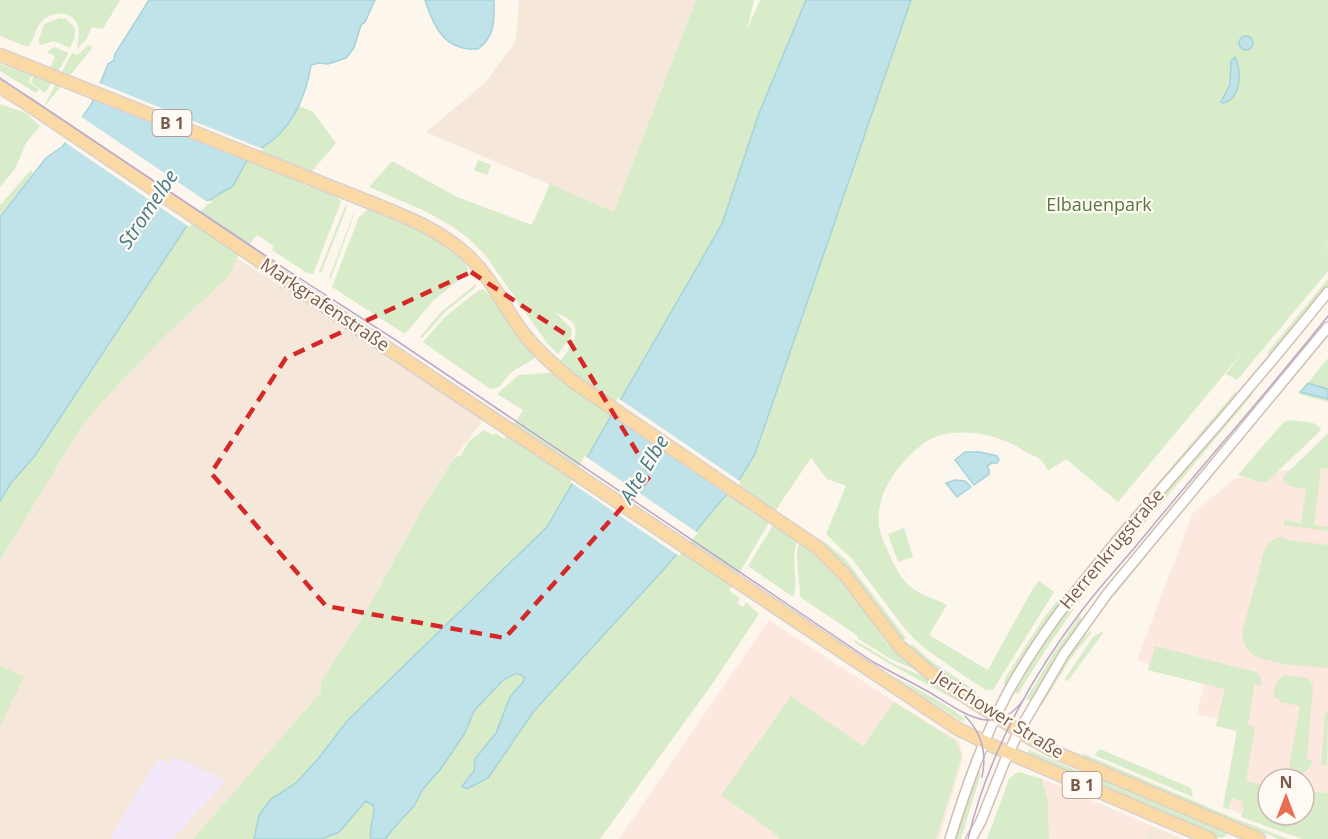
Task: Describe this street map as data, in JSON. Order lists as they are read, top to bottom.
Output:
{
  "streets": {
    "main road": ["B 1", "Markgrafenstraße", "Jerichower Straße"],
    "street": ["Herrenkrugstraße"]
  },
  "crossings": [
    ["Markgrafenstraße", "Jerichower Straße"],
    ["Herrenkrugstraße", "Jerichower Straße"]
  ],
  "water": ["Stromelbe", "Alte Elbe"],
  "parks": ["Elbauenpark"],
  "north": "top"
}
